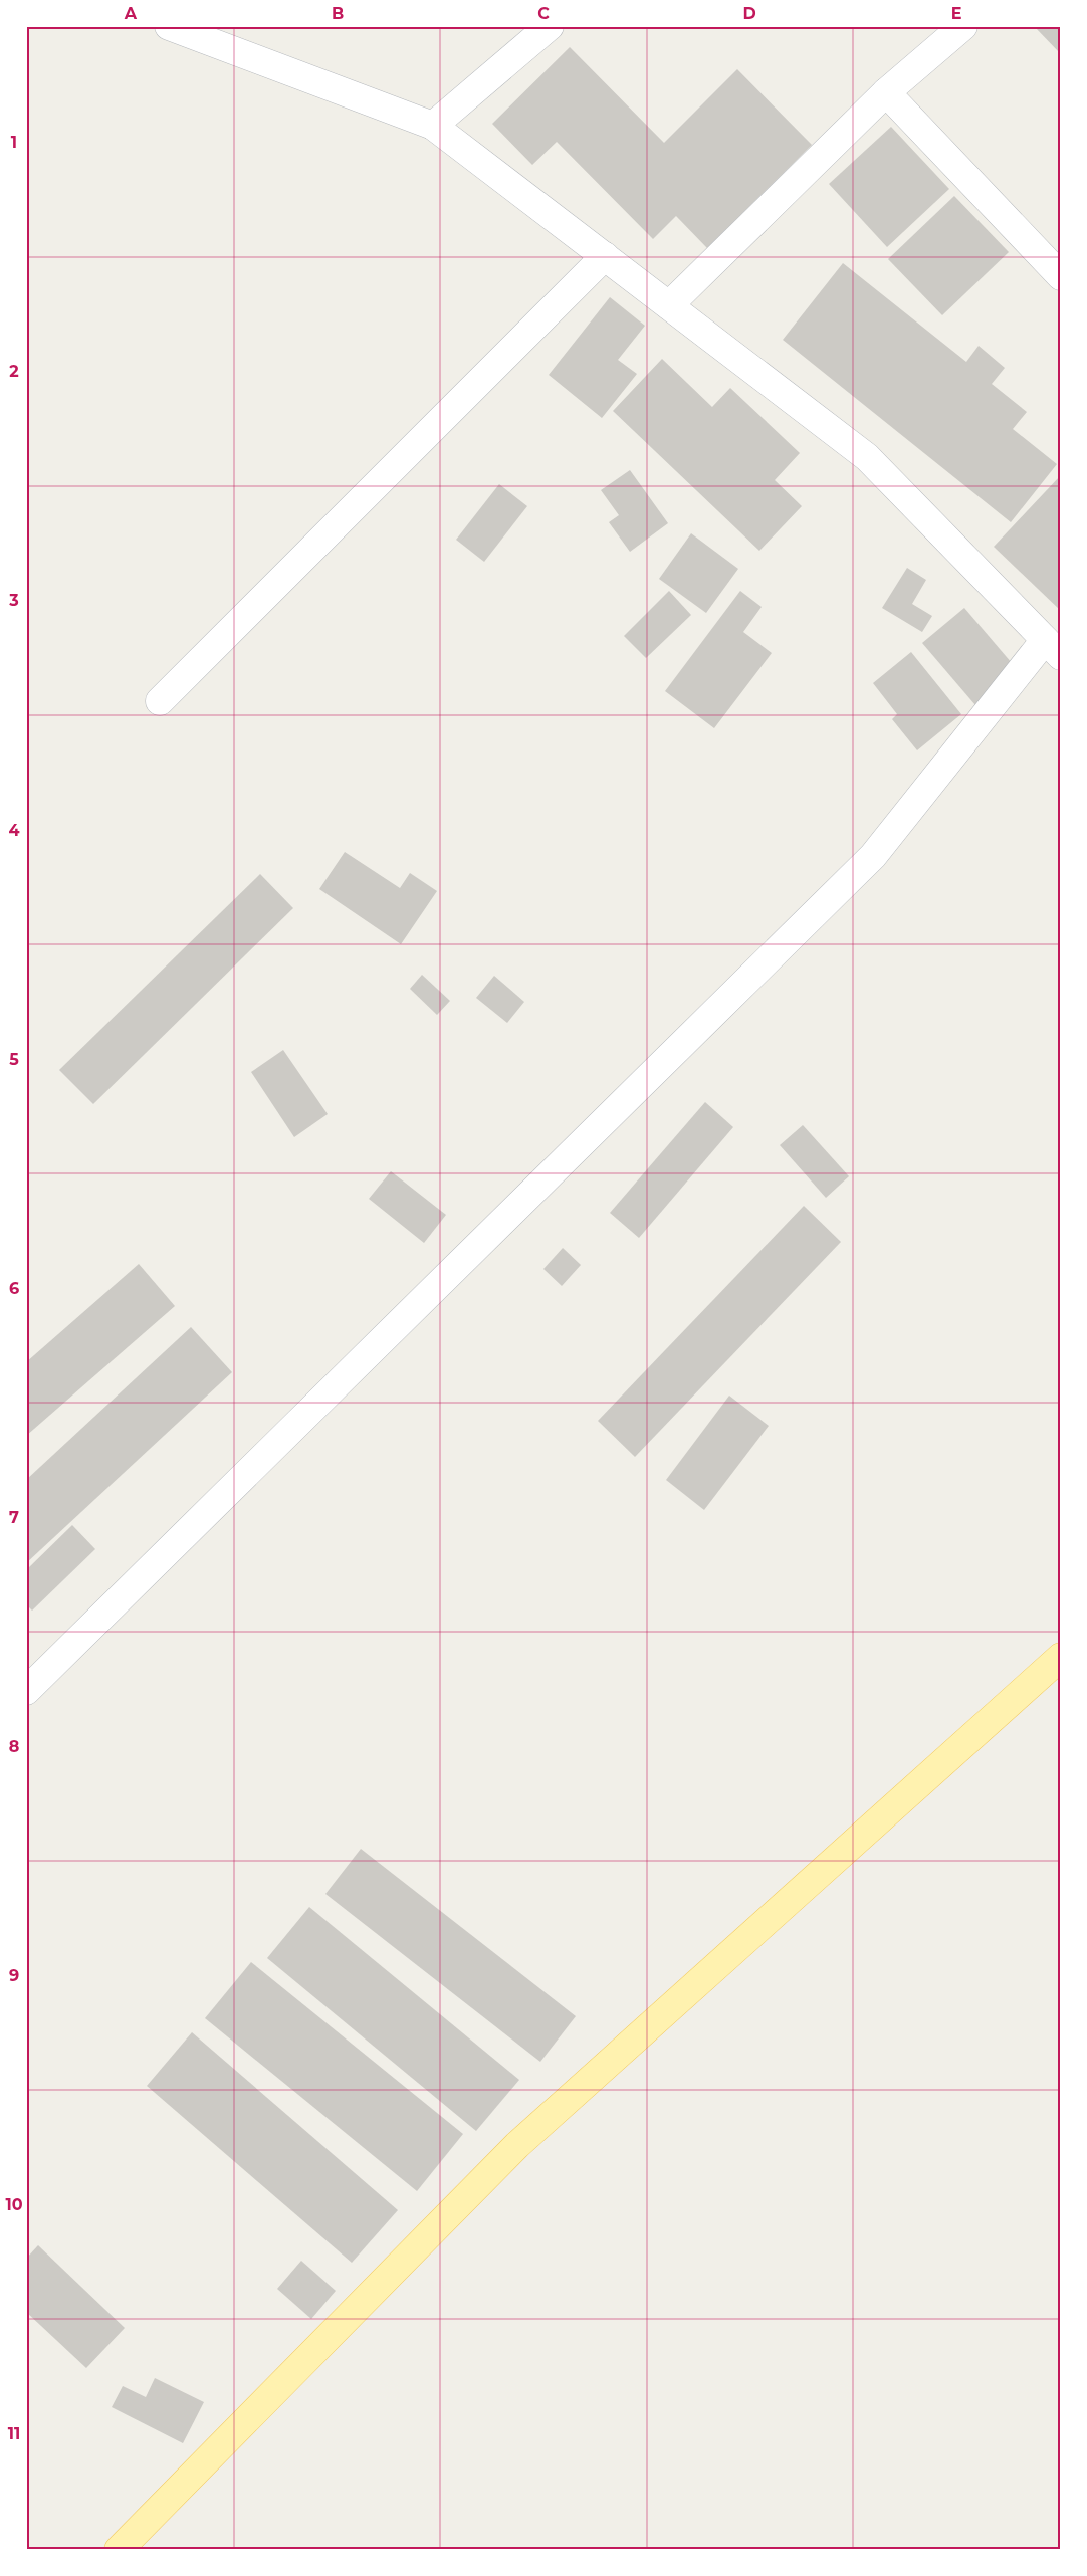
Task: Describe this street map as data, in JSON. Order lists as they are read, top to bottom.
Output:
{
  "grid": {
    "columns": [
      "A",
      "B",
      "C",
      "D",
      "E"
    ],
    "rows": [
      "1",
      "2",
      "3",
      "4",
      "5",
      "6",
      "7",
      "8",
      "9",
      "10",
      "11"
    ]
  }
}
